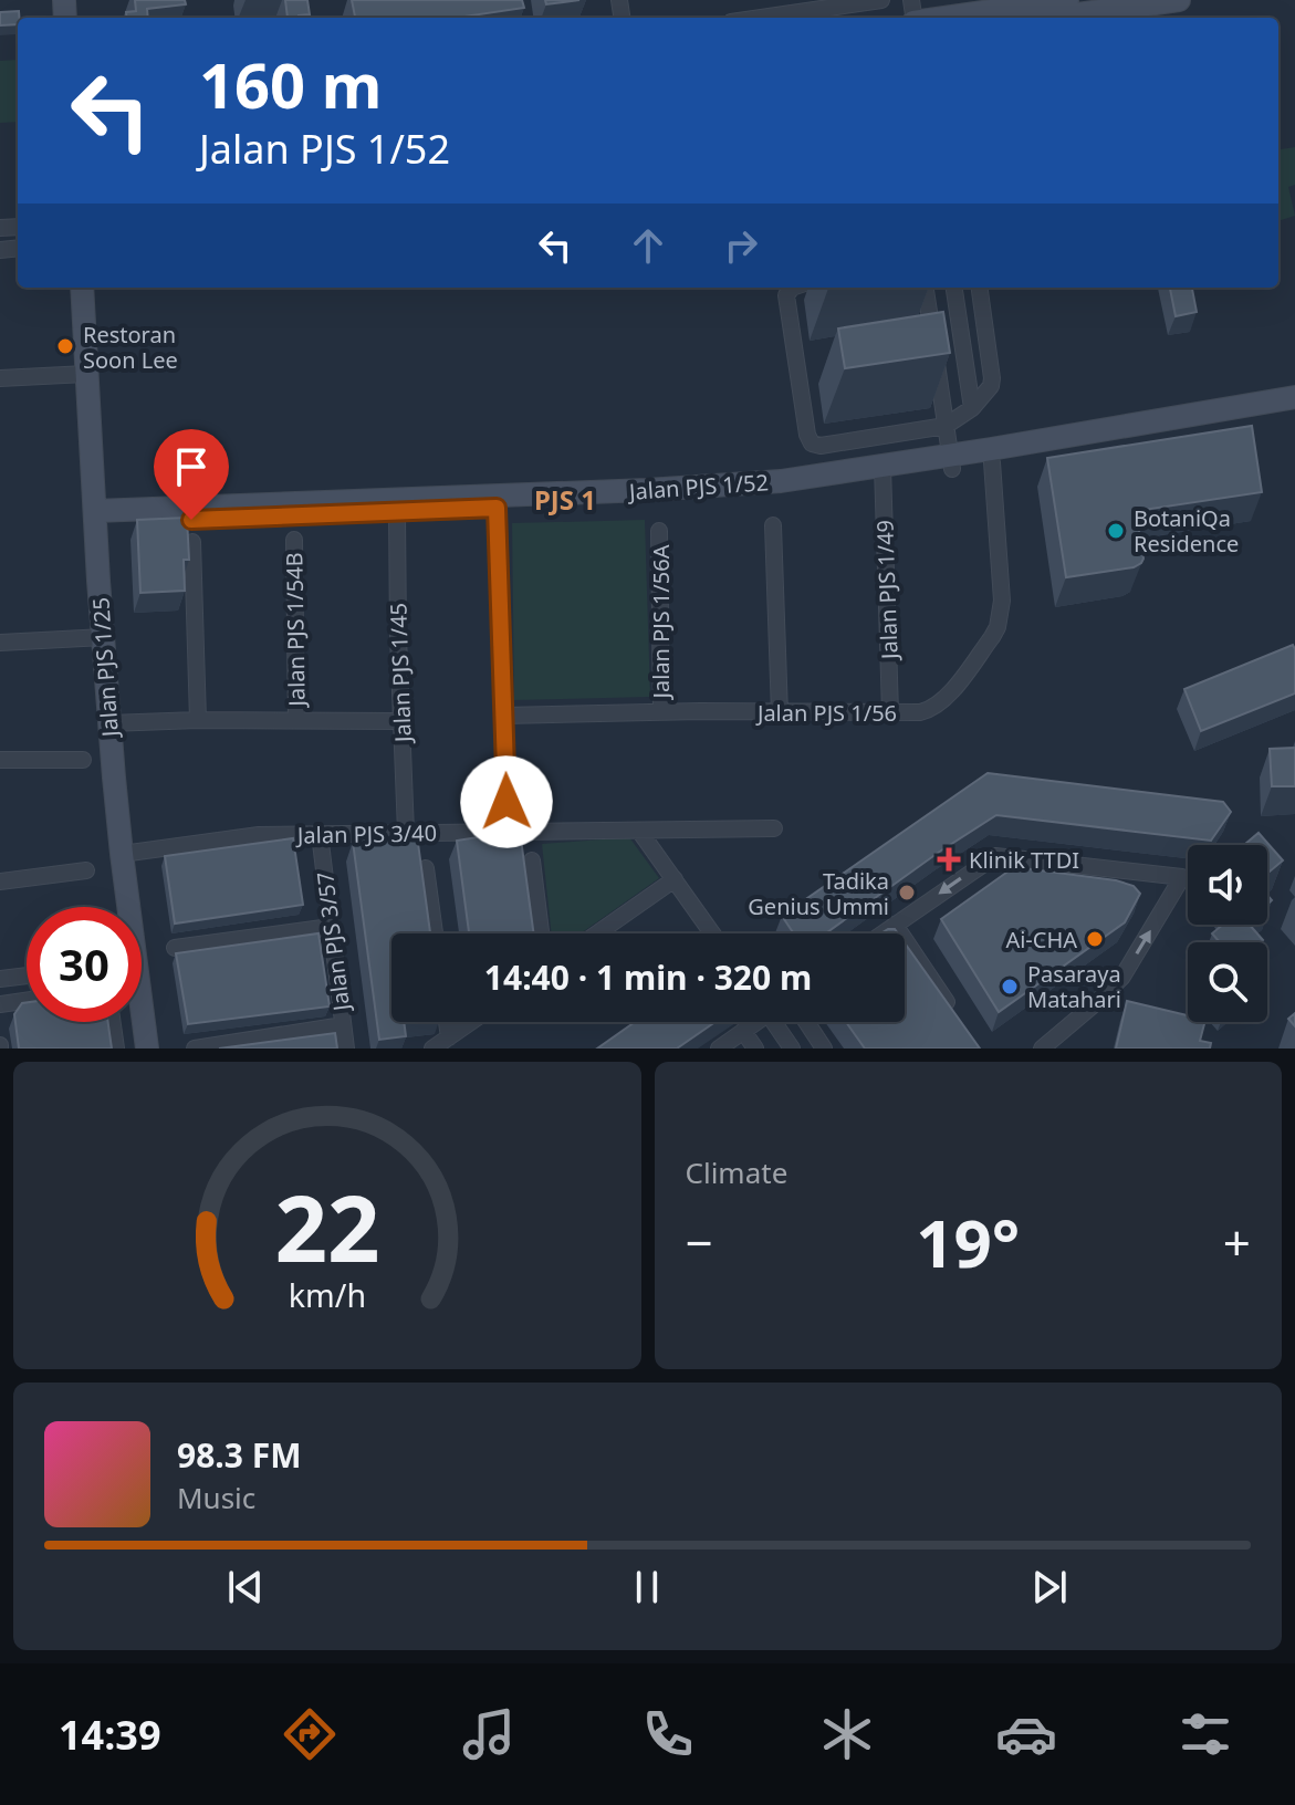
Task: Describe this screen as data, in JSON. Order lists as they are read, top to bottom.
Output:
{
  "streets": {
    "street": [
      "Jalan PJS 1/52",
      "Jalan PJS 1/49",
      "Jalan PJS 1/56A",
      "Jalan PJS 1/54B",
      "Jalan PJS 1/25",
      "Jalan PJS 1/45",
      "Jalan PJS 1/56",
      "Jalan PJS 3/40",
      "Jalan PJS 3/57"
    ]
  },
  "crossings": [
    ["Jalan PJS 1/52", "Jalan PJS 1/49"],
    ["Jalan PJS 1/52", "Jalan PJS 1/25"],
    ["Jalan PJS 1/52", "Jalan PJS 1/45"],
    ["Jalan PJS 1/52", "Jalan PJS 1/56"],
    ["Jalan PJS 1/49", "Jalan PJS 1/56"],
    ["Jalan PJS 1/56A", "Jalan PJS 1/56"],
    ["Jalan PJS 1/25", "Jalan PJS 3/40"],
    ["Jalan PJS 1/45", "Jalan PJS 3/40"],
    ["Jalan PJS 3/40", "Jalan PJS 3/57"]
  ],
  "districts": ["PJS 1"],
  "places": {
    "other": [
      "Restoran Soon Lee",
      "BotaniQa Residence",
      "Tadika Genius Ummi",
      "Ai-CHA",
      "Pasaraya Matahari"
    ],
    "health": ["Klinik TTDI"]
  },
  "page": {
    "turn": ["160 m", "Jalan PJS 1/52"],
    "limit": "30",
    "trip": "14:40 · 1 min · 320 m",
    "tile": "Climate",
    "heat": ["−", "19°", "+"],
    "song": ["98.3 FM", "Music"],
    "tabs": "14:39",
    "gauge": ["22", "km/h"]
  }
}
